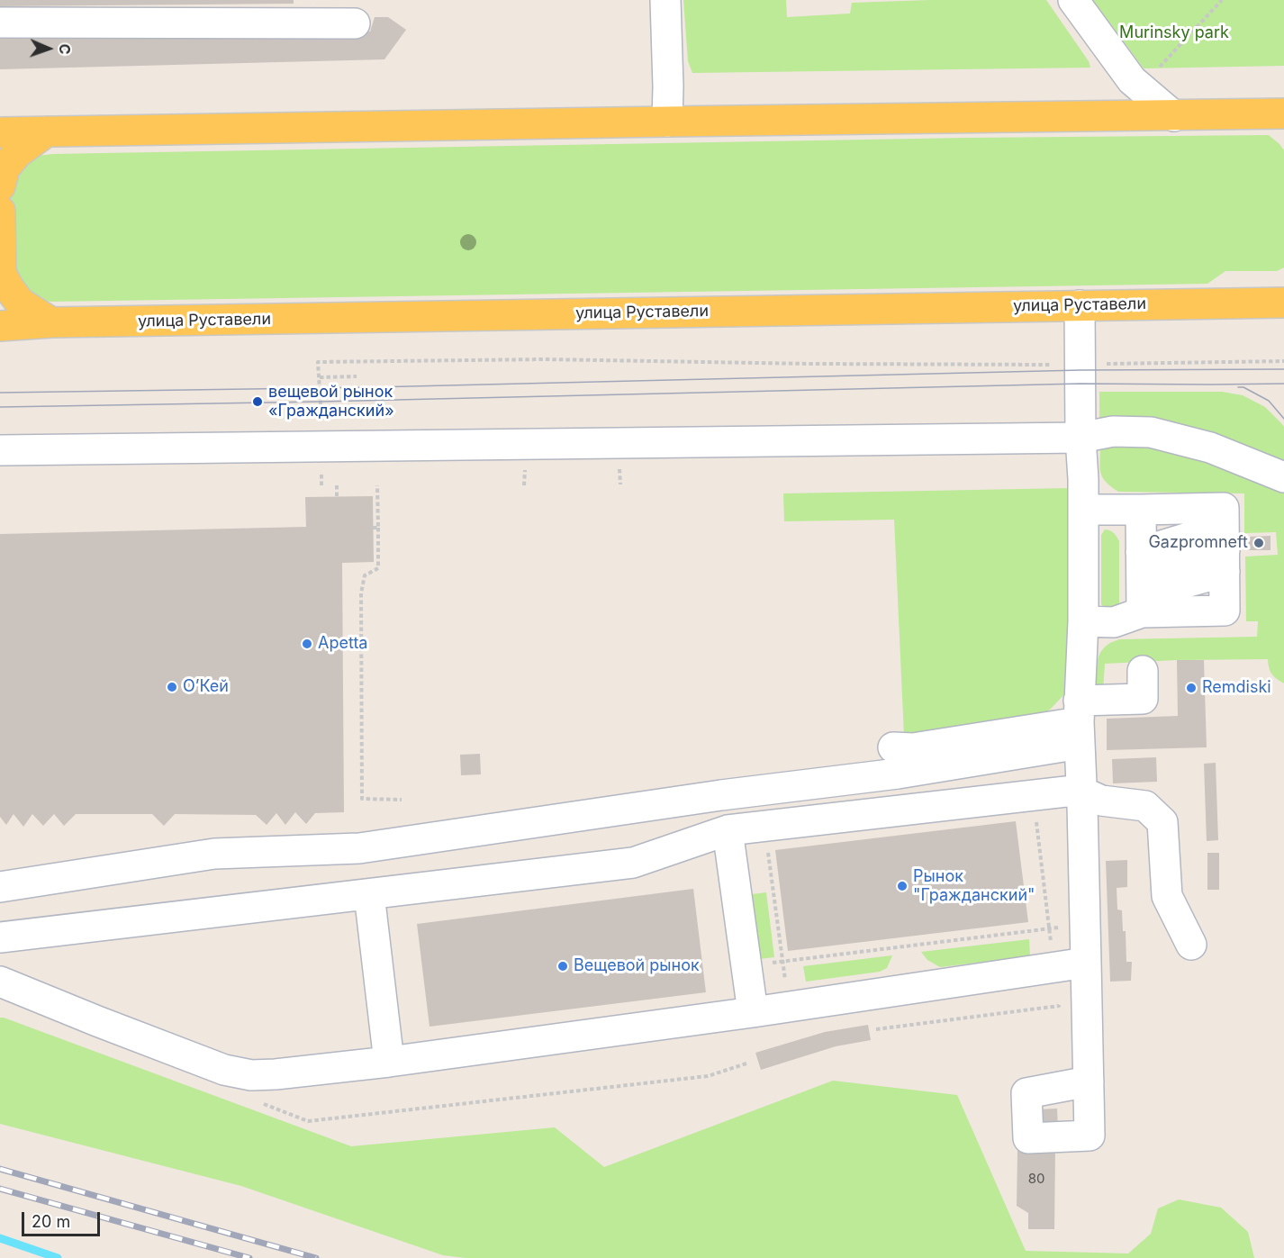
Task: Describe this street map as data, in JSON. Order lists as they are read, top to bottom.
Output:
{
  "streets": {
    "main road": ["улица Руставели"]
  },
  "parks": ["Murinsky park"],
  "places": [
    "вещевой рынок «Гражданский»",
    "Gazpromneft",
    "Apetta",
    "О’Кей",
    "Remdiski",
    "Рынок \"Гражданский\"",
    "Вещевой рынок"
  ],
  "house_numbers": ["80"],
  "scale_bar": "20 m",
  "north": "right"
}
